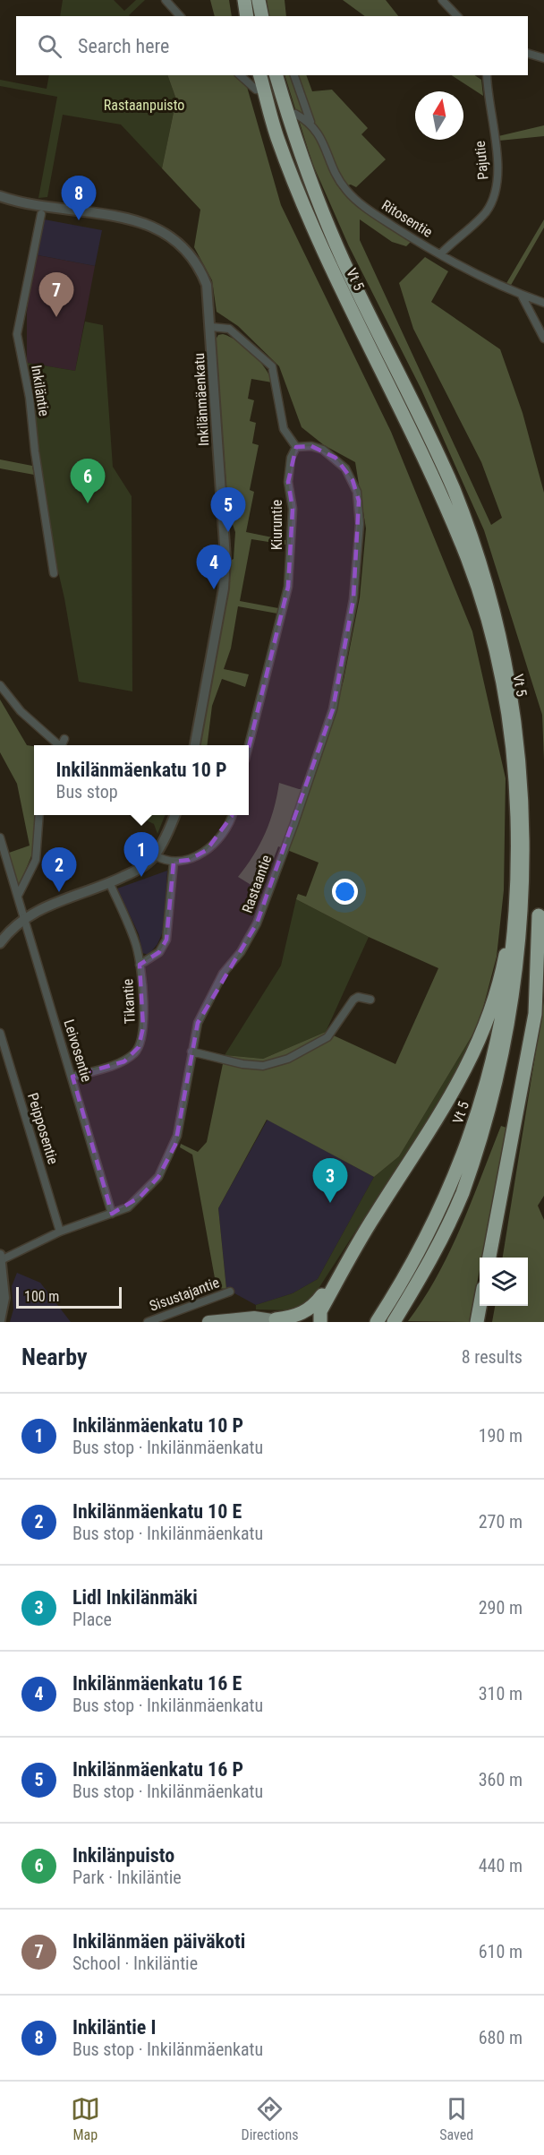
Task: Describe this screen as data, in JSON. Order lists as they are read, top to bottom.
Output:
{
  "streets": {
    "highway": ["Vt 5"],
    "street": [
      "Pajutie",
      "Ritosentie",
      "Inkiläntie",
      "Inkilänmäenkatu",
      "Kiuruntie",
      "Rastaantie",
      "Tikantie",
      "Leivosentie",
      "Peipposentie",
      "Sisustajantie"
    ]
  },
  "crossings": [
    ["Pajutie", "Ritosentie"],
    ["Kiuruntie", "Rastaantie"],
    ["Rastaantie", "Leivosentie"],
    ["Rastaantie", "Peipposentie"],
    ["Tikantie", "Leivosentie"]
  ],
  "parks": ["Rastaanpuisto"],
  "scale_bar": "100 m",
  "north": "top",
  "page": {
    "search": "Search here",
    "pins": [
      "8",
      "7",
      "6",
      "5",
      "4",
      "1",
      "2",
      "3"
    ],
    "popup": ["Inkilänmäenkatu 10 P", "Bus stop"],
    "scale": "100 m",
    "heading": ["Nearby", "8 results"],
    "list": [
      {
        "mark": "1",
        "name": "Inkilänmäenkatu 10 P",
        "note": "Bus stop · Inkilänmäenkatu",
        "value": "190 m"
      },
      {
        "mark": "2",
        "name": "Inkilänmäenkatu 10 E",
        "note": "Bus stop · Inkilänmäenkatu",
        "value": "270 m"
      },
      {
        "mark": "3",
        "name": "Lidl Inkilänmäki",
        "note": "Place",
        "value": "290 m"
      },
      {
        "mark": "4",
        "name": "Inkilänmäenkatu 16 E",
        "note": "Bus stop · Inkilänmäenkatu",
        "value": "310 m"
      },
      {
        "mark": "5",
        "name": "Inkilänmäenkatu 16 P",
        "note": "Bus stop · Inkilänmäenkatu",
        "value": "360 m"
      },
      {
        "mark": "6",
        "name": "Inkilänpuisto",
        "note": "Park · Inkiläntie",
        "value": "440 m"
      },
      {
        "mark": "7",
        "name": "Inkilänmäen päiväkoti",
        "note": "School · Inkiläntie",
        "value": "610 m"
      },
      {
        "mark": "8",
        "name": "Inkiläntie I",
        "note": "Bus stop · Inkilänmäenkatu",
        "value": "680 m"
      }
    ],
    "nav": ["Map", "Directions", "Saved"]
  }
}
